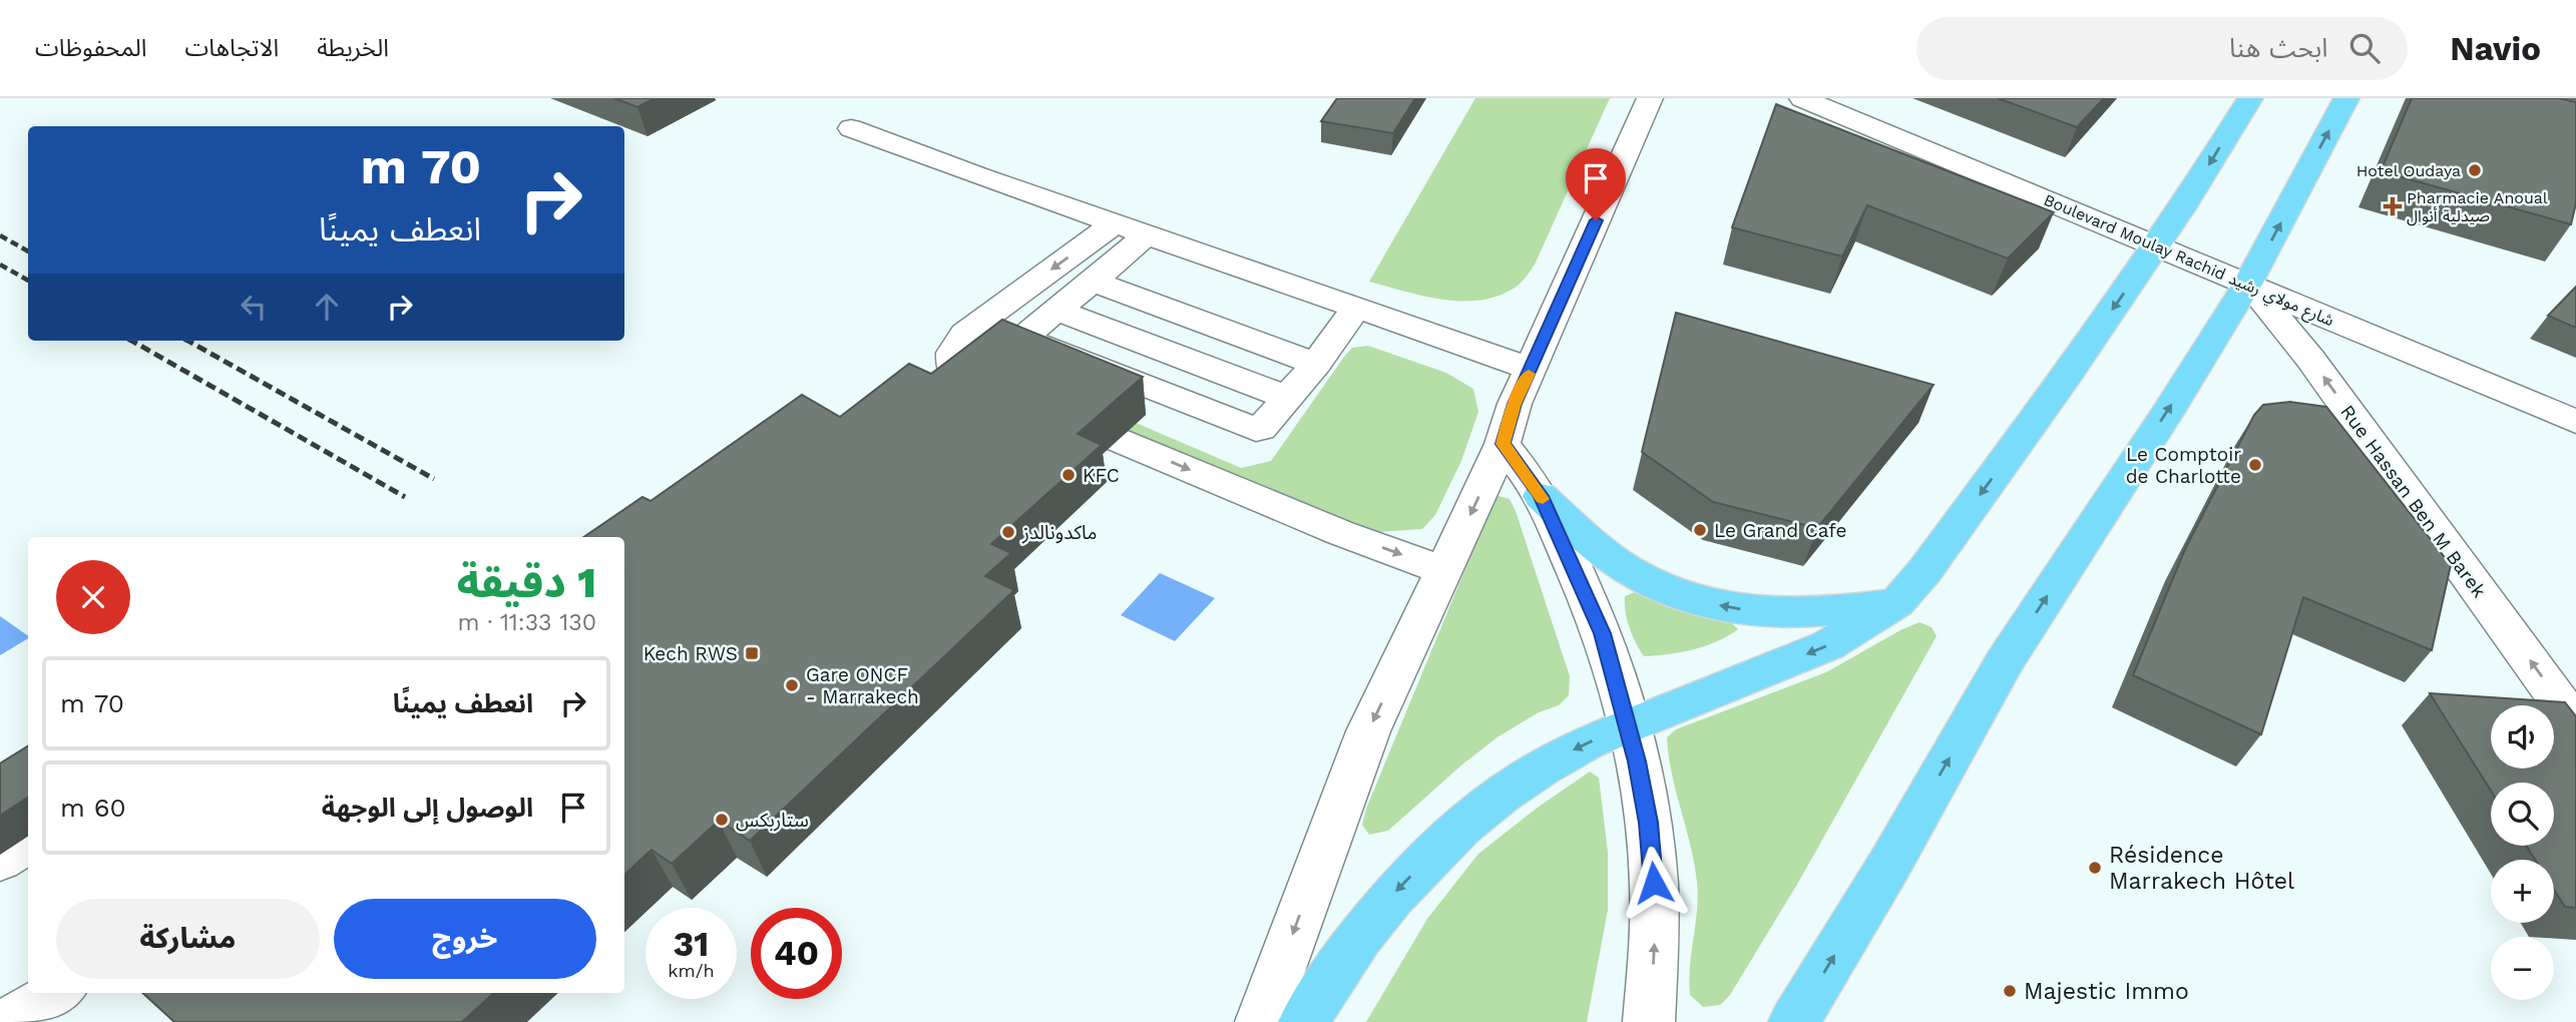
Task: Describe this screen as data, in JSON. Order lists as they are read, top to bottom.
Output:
{
  "streets": {
    "street": ["Boulevard Moulay Rachid شارع مولاي رشيد", "Rue Hassan Ben M Barek"]
  },
  "crossings": [
    ["Boulevard Moulay Rachid شارع مولاي رشيد", "Rue Hassan Ben M Barek"]
  ],
  "one_way": ["Rue Hassan Ben M Barek"],
  "places": {
    "other": [
      "Hotel Oudaya",
      "Le Comptoir de Charlotte",
      "KFC",
      "Le Grand Cafe",
      "ماكدونالدز",
      "Gare ONCF - Marrakech",
      "ستاربكس",
      "Résidence Marrakech Hôtel",
      "Majestic Immo"
    ],
    "health": ["Pharmacie Anoual صيدلية أنوال"],
    "transit": ["Kech RWS"]
  },
  "page": {
    "header": "Navio",
    "search": "ابحث هنا",
    "nav": ["الخريطة", "الاتجاهات", "المحفوظات"],
    "turn": ["70 m", "انعطف يمينًا"],
    "heading": ["1 دقيقة", "130 m · 11:33"],
    "list": [
      {
        "name": "انعطف يمينًا",
        "value": "70 m"
      },
      {
        "name": "الوصول إلى الوجهة",
        "value": "60 m"
      }
    ],
    "map_buttons": ["+", "−"],
    "buttons": ["خروج", "مشاركة"],
    "speed": "31 km/h",
    "limit": "40"
  }
}
